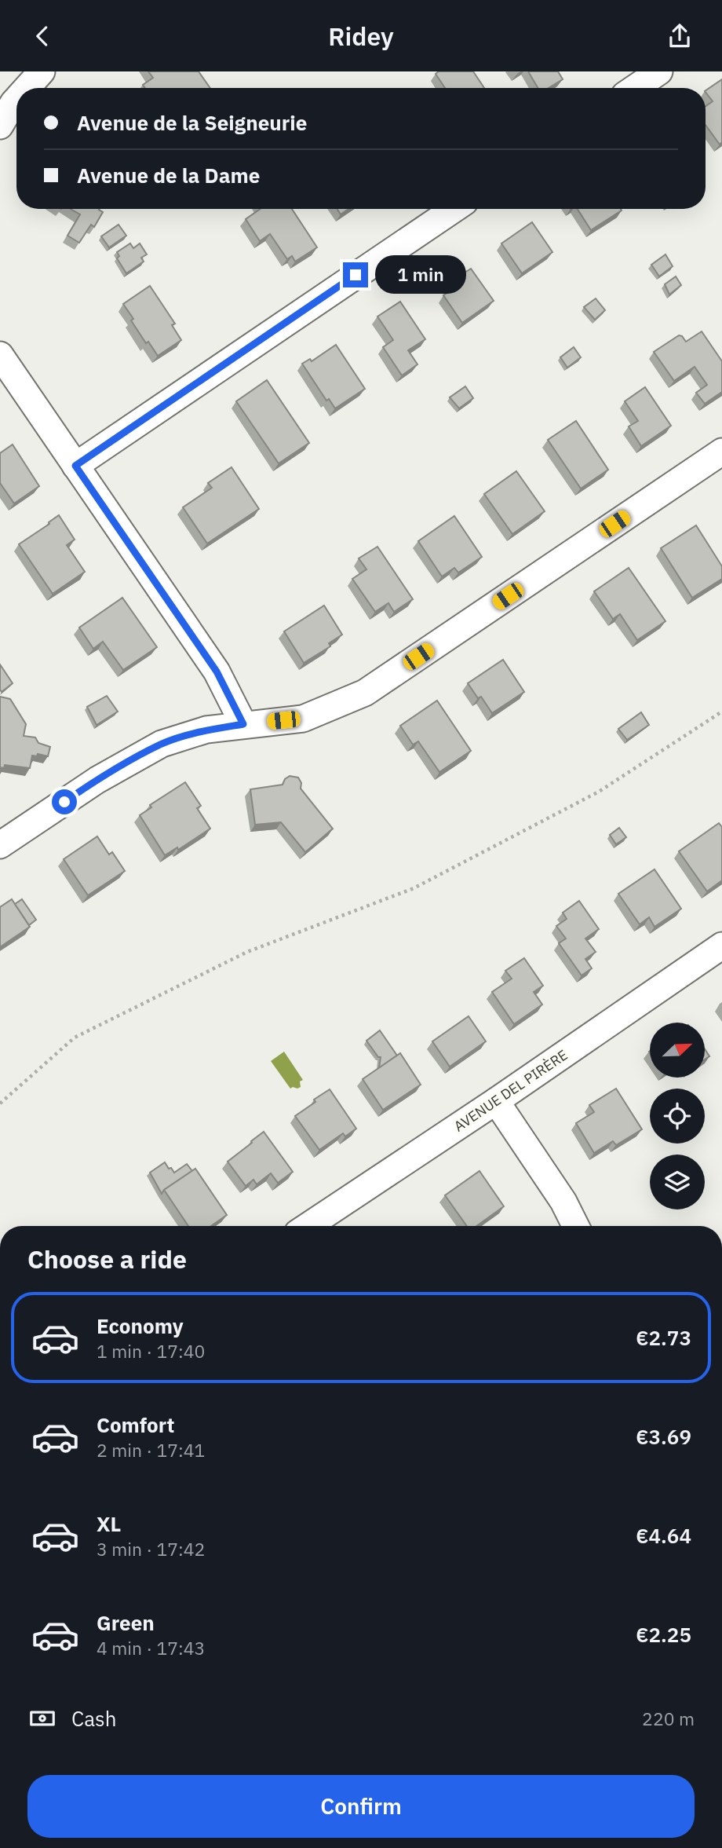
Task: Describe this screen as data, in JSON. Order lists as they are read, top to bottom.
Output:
{
  "streets": {
    "street": ["AVENUE DEL PIRÈRE"]
  },
  "north": "top right",
  "page": {
    "header": "Ridey",
    "banner": ["Avenue de la Seigneurie", "Avenue de la Dame"],
    "bubble": "1 min",
    "heading": "Choose a ride",
    "list": [
      {
        "name": "Economy",
        "note": "1 min · 17:40",
        "value": "€2.73"
      },
      {
        "name": "Comfort",
        "note": "2 min · 17:41",
        "value": "€3.69"
      },
      {
        "name": "XL",
        "note": "3 min · 17:42",
        "value": "€4.64"
      },
      {
        "name": "Green",
        "note": "4 min · 17:43",
        "value": "€2.25"
      }
    ],
    "pay": ["Cash", "220 m"],
    "buttons": "Confirm"
  }
}
